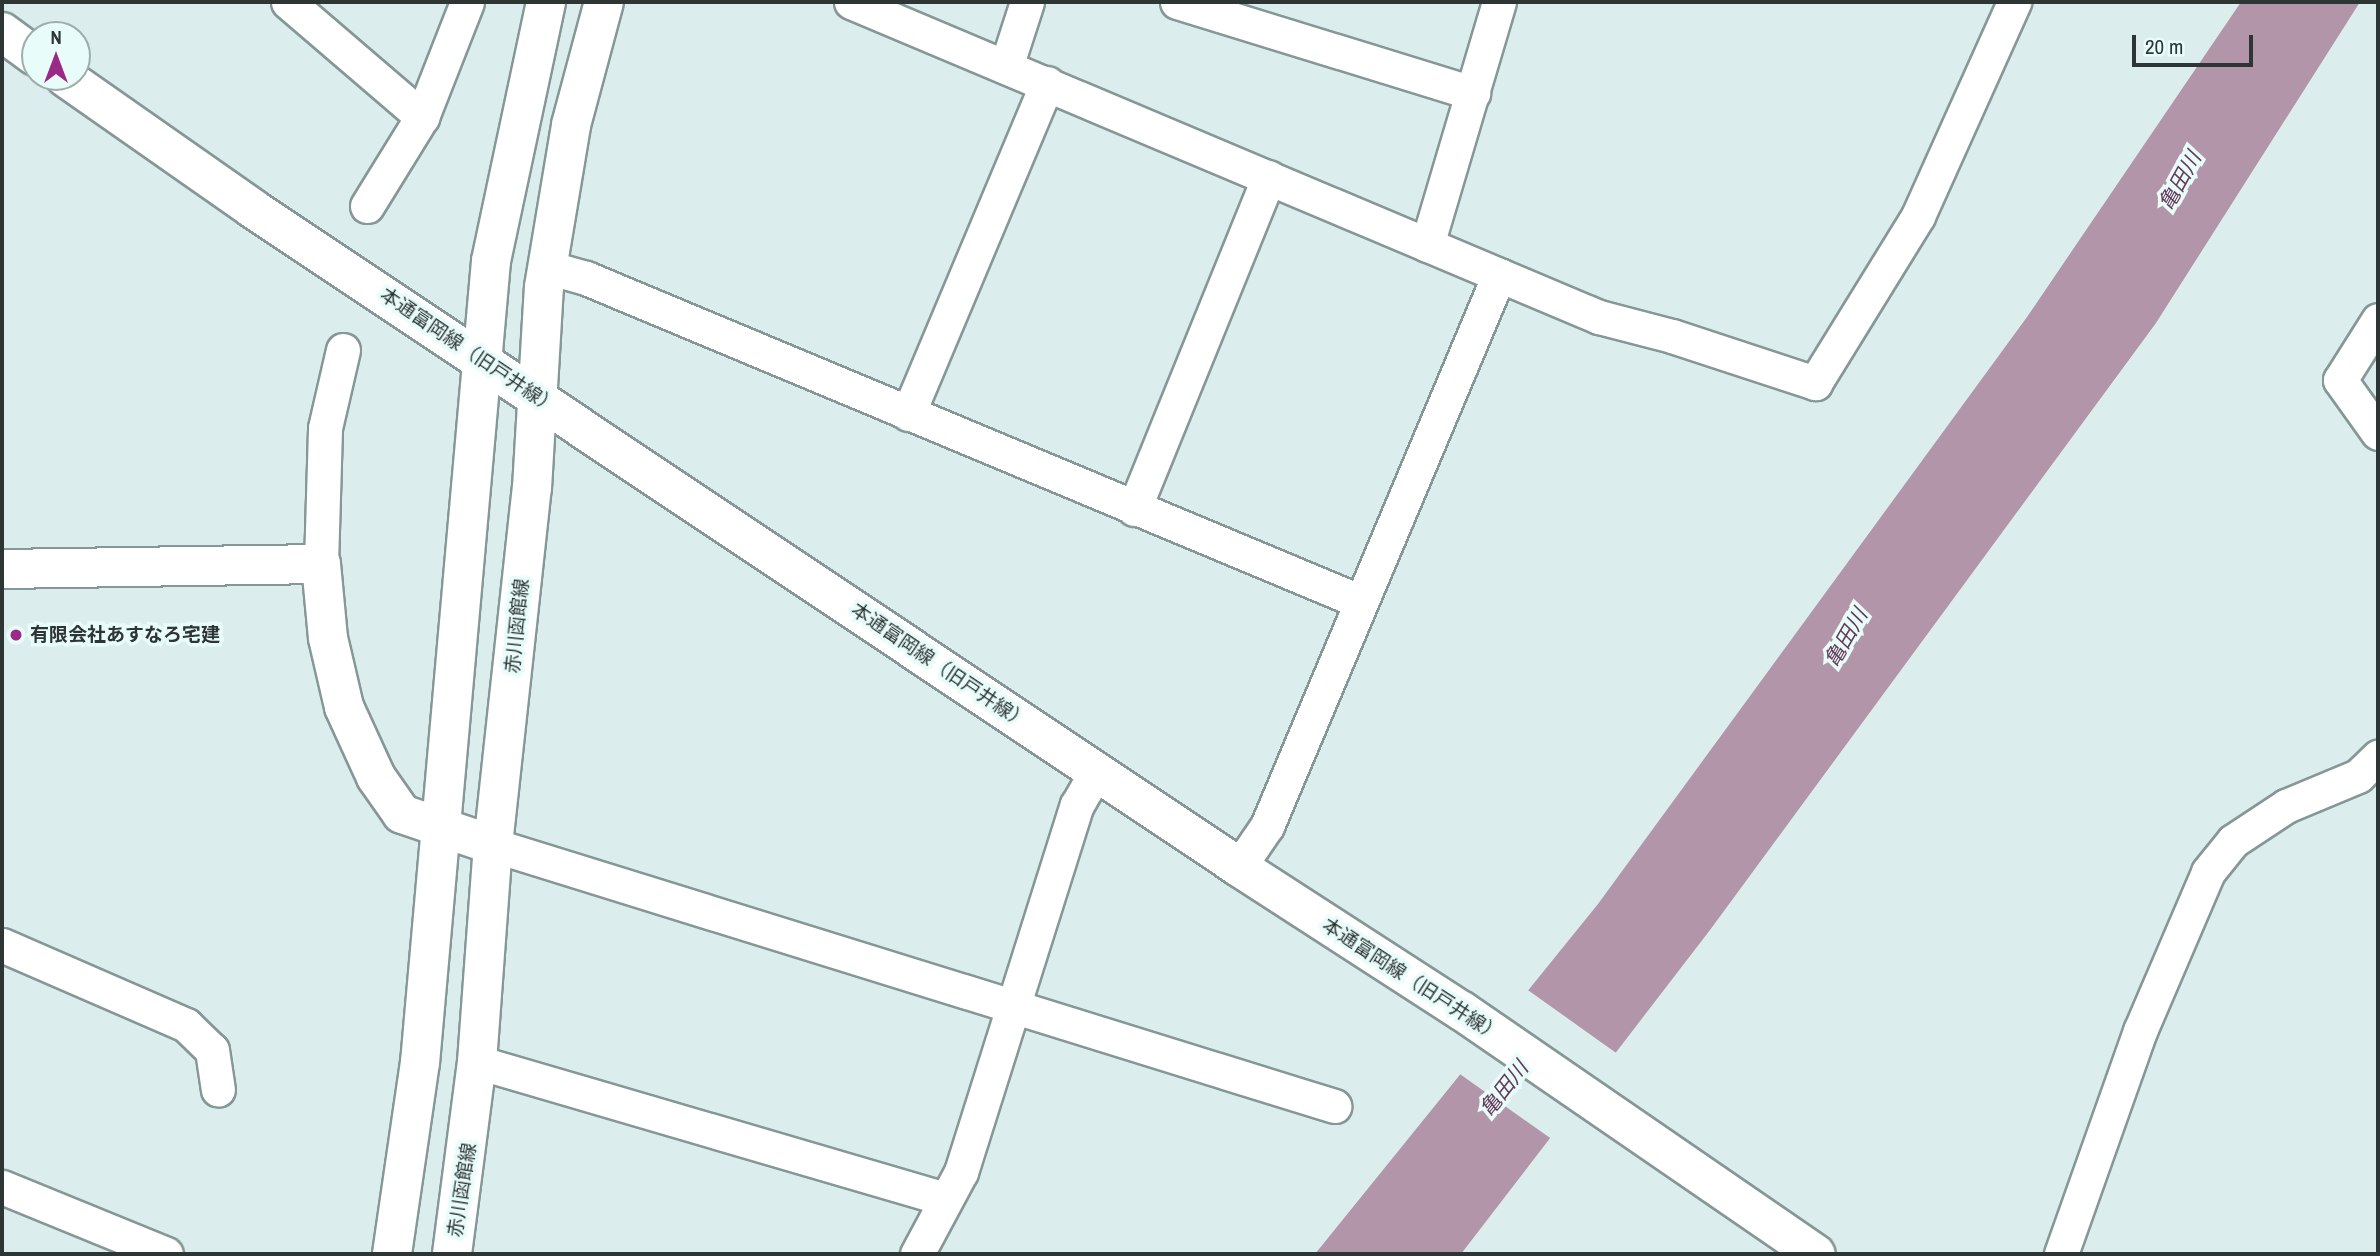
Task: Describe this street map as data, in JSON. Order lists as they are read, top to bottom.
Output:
{
  "streets": {
    "street": ["本通富岡線（旧戸井線）", "赤川函館線"]
  },
  "crossings": [
    ["本通富岡線（旧戸井線）", "赤川函館線"]
  ],
  "water": ["亀田川"],
  "places": ["有限会社あすなろ宅建"],
  "scale_bar": "20 m",
  "north": "top"
}
